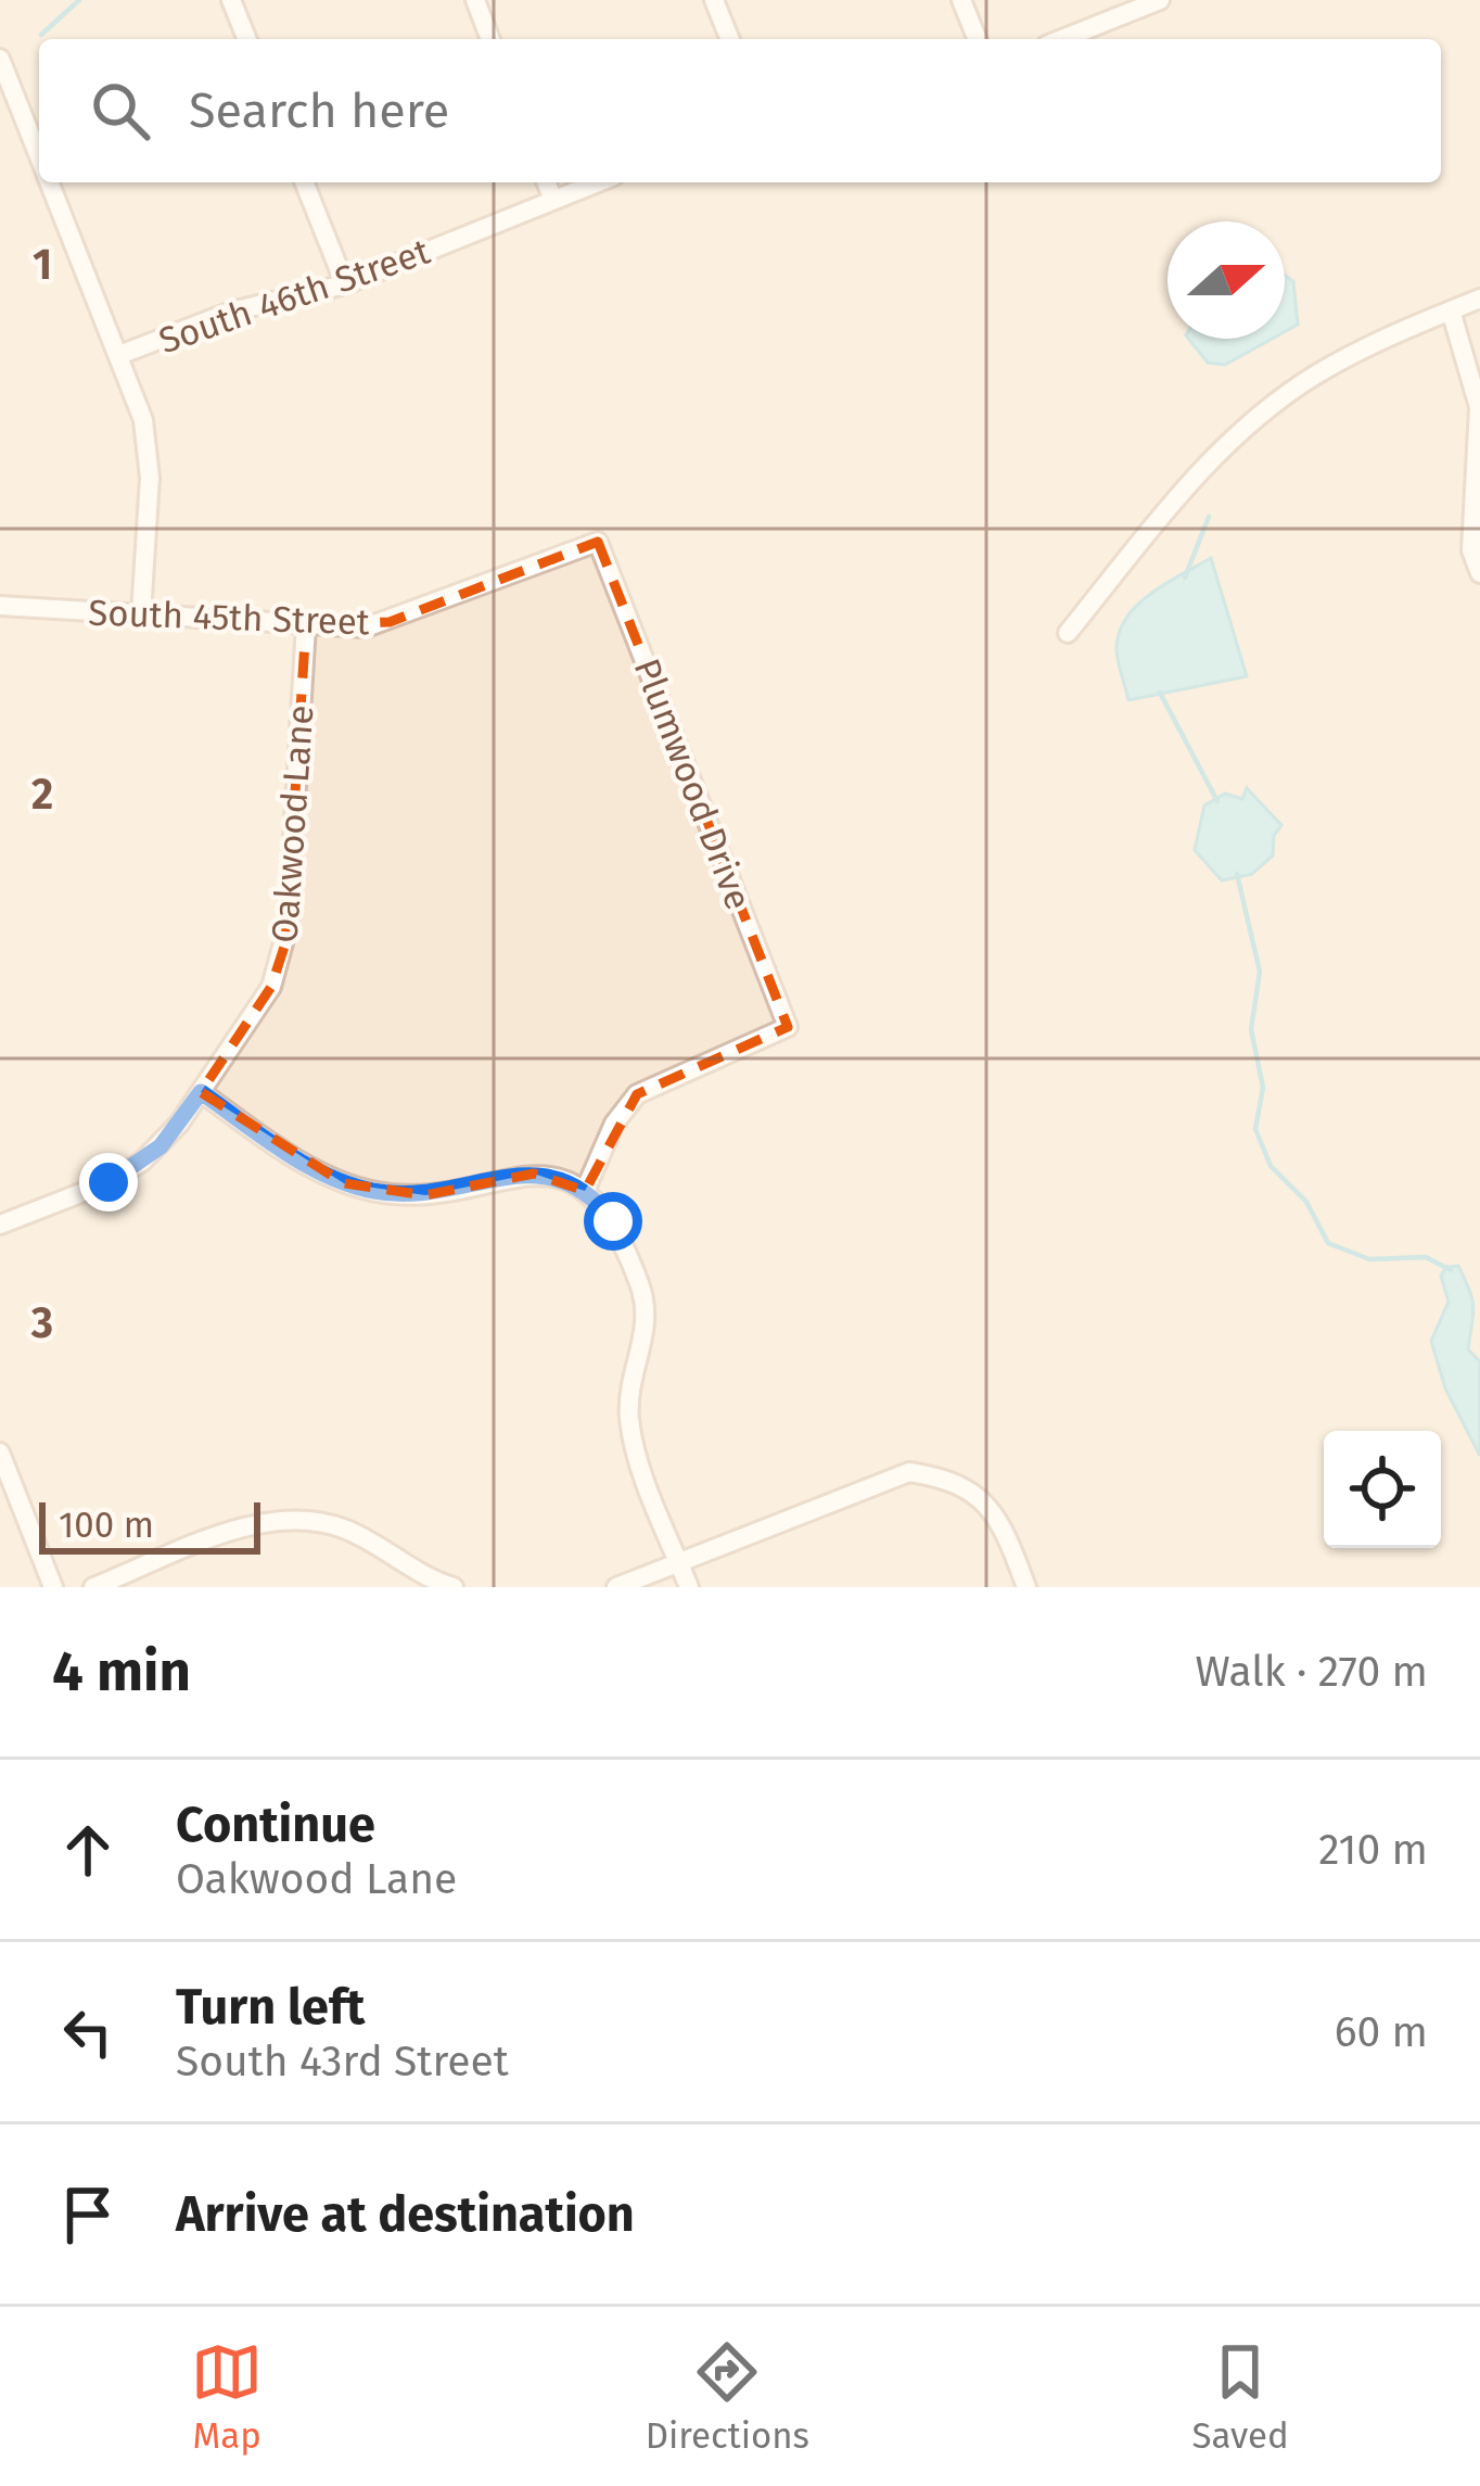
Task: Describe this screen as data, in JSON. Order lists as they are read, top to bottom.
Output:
{
  "streets": {
    "street": [
      "South 46th Street",
      "South 45th Street",
      "Plumwood Drive",
      "Oakwood Lane"
    ]
  },
  "crossings": [
    ["South 45th Street", "Plumwood Drive"],
    ["South 45th Street", "Oakwood Lane"]
  ],
  "scale_bar": "100 m",
  "north": "right",
  "page": {
    "search": "Search here",
    "scale": "100 m",
    "heading": ["4 min", "Walk · 270 m"],
    "list": [
      ["Continue", "Oakwood Lane", "210 m"],
      ["Turn left", "South 43rd Street", "60 m"],
      "Arrive at destination"
    ],
    "nav": ["Map", "Directions", "Saved"]
  },
  "grid": {
    "rows": ["1", "2", "3"]
  }
}
